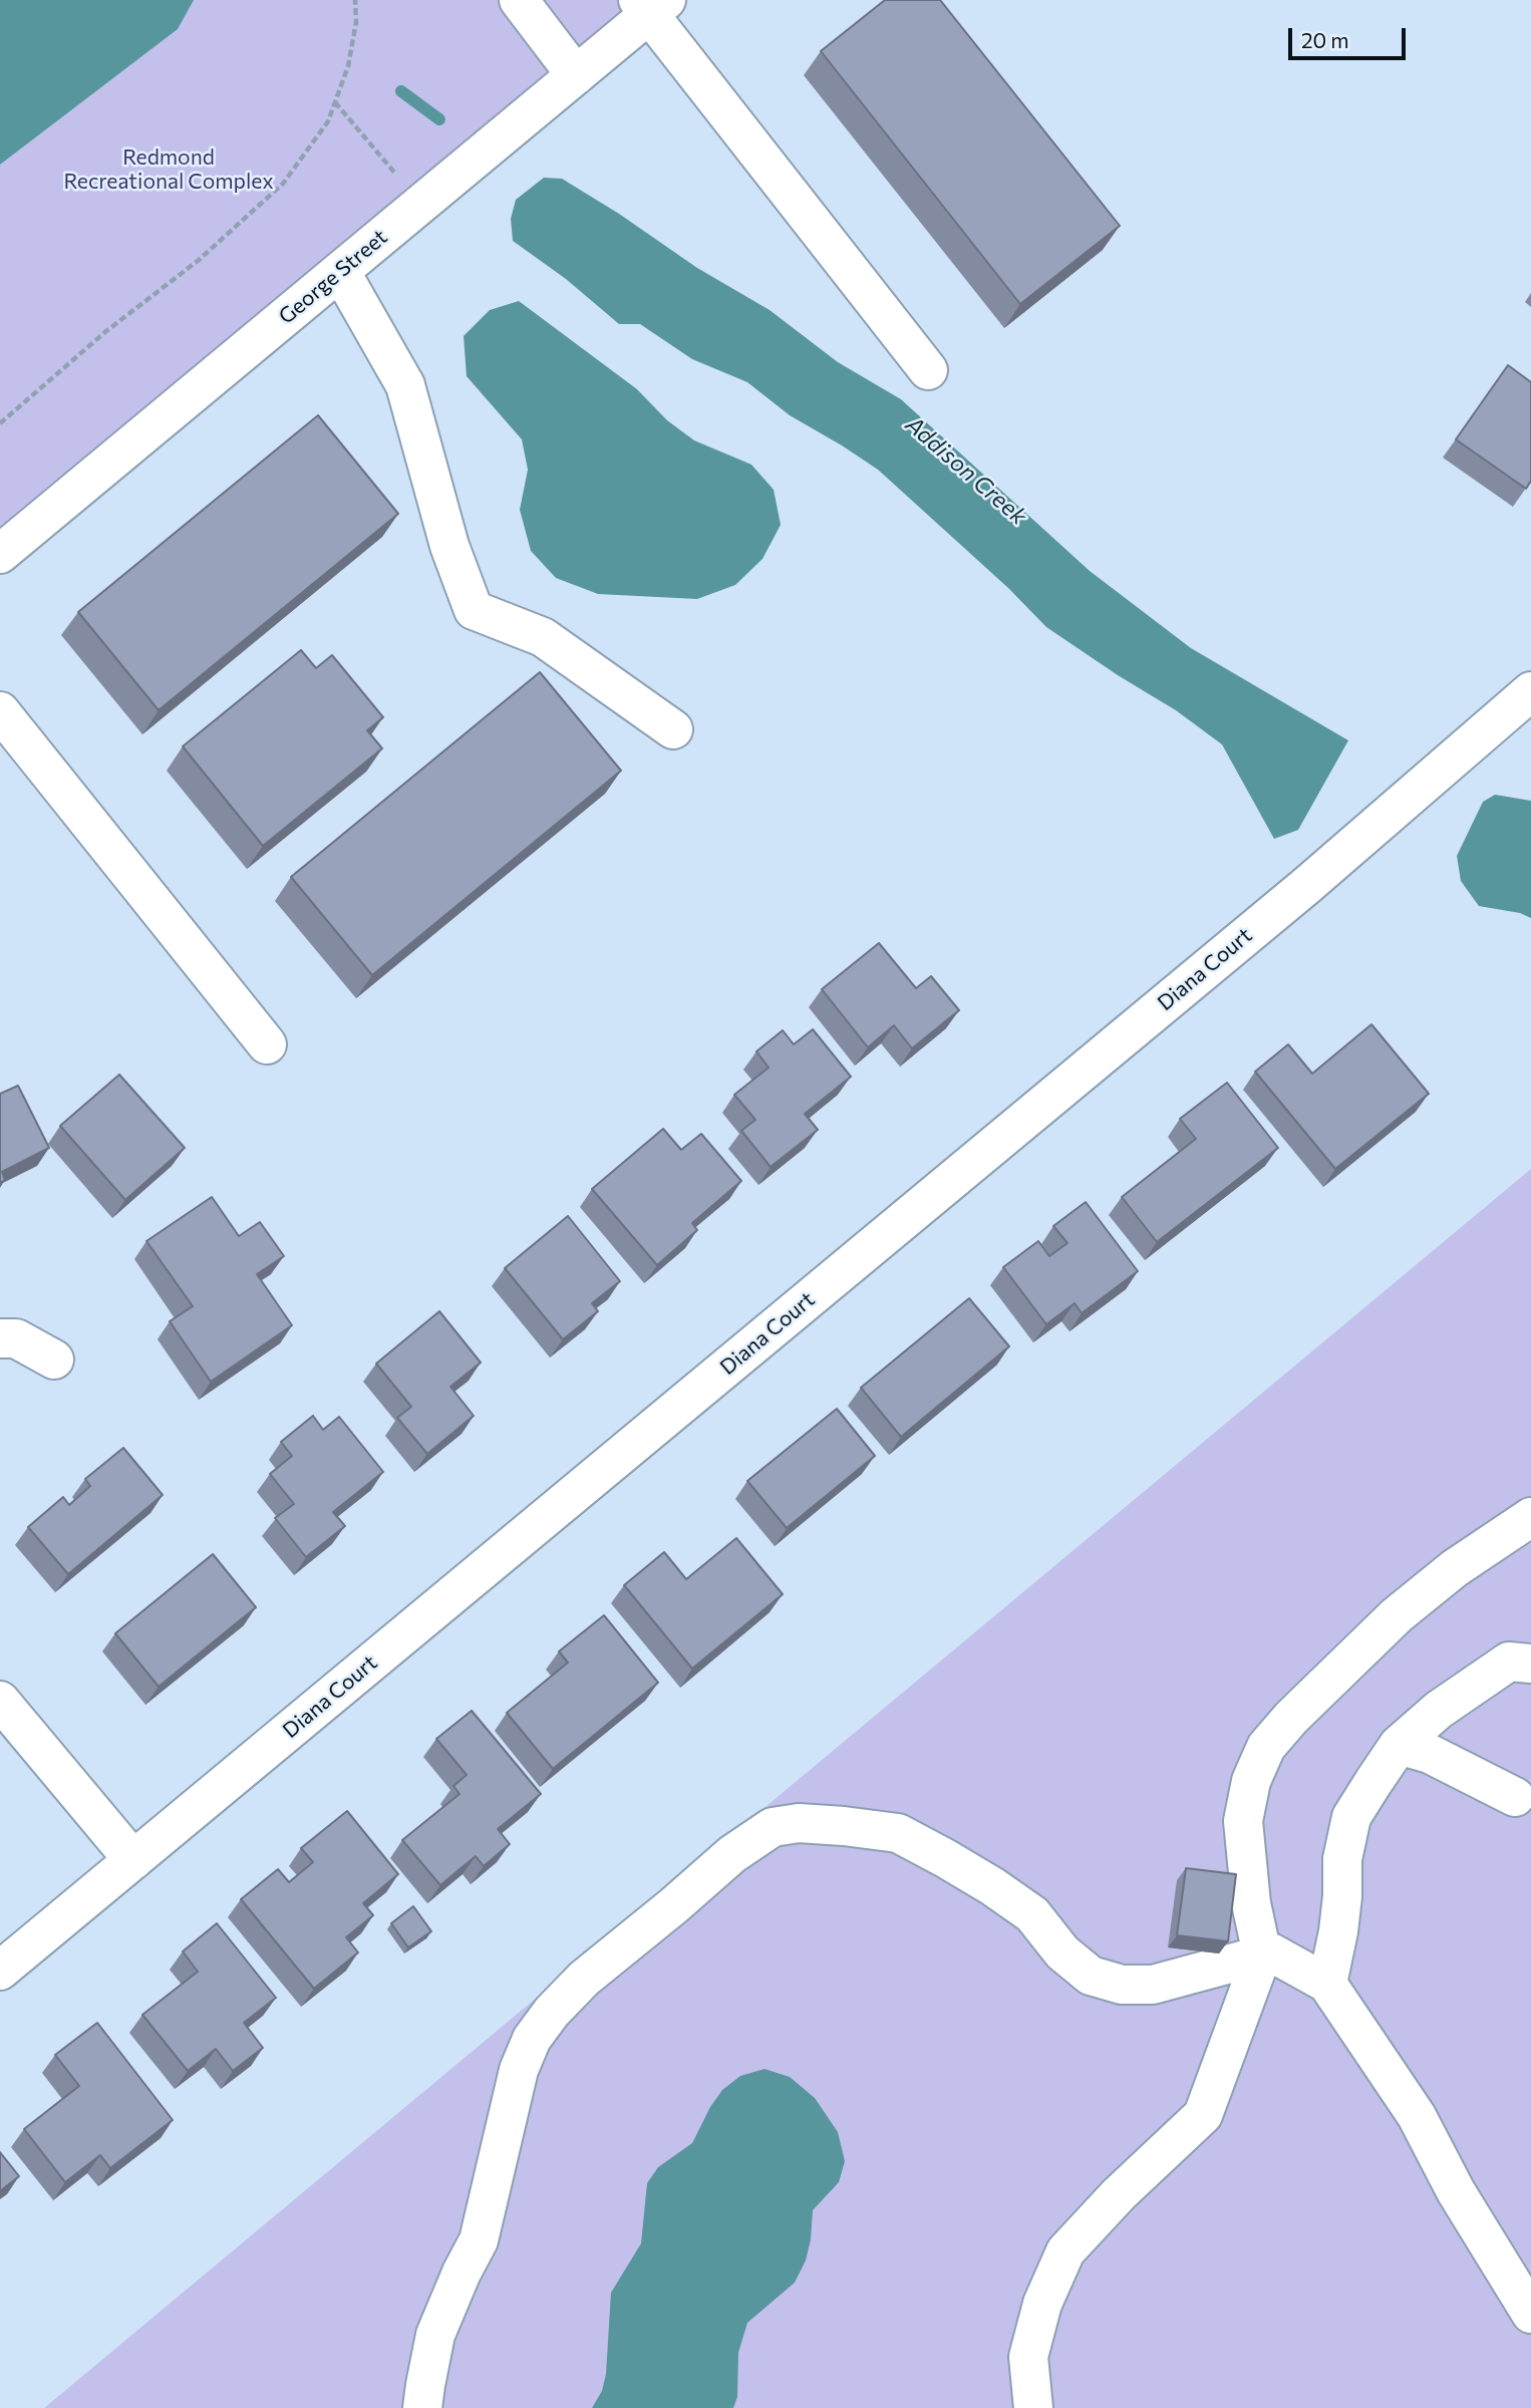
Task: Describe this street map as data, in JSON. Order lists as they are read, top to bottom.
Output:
{
  "streets": {
    "street": ["George Street", "Diana Court"]
  },
  "water": ["Addison Creek"],
  "parks": ["Redmond Recreational Complex"],
  "scale_bar": "20 m"
}
